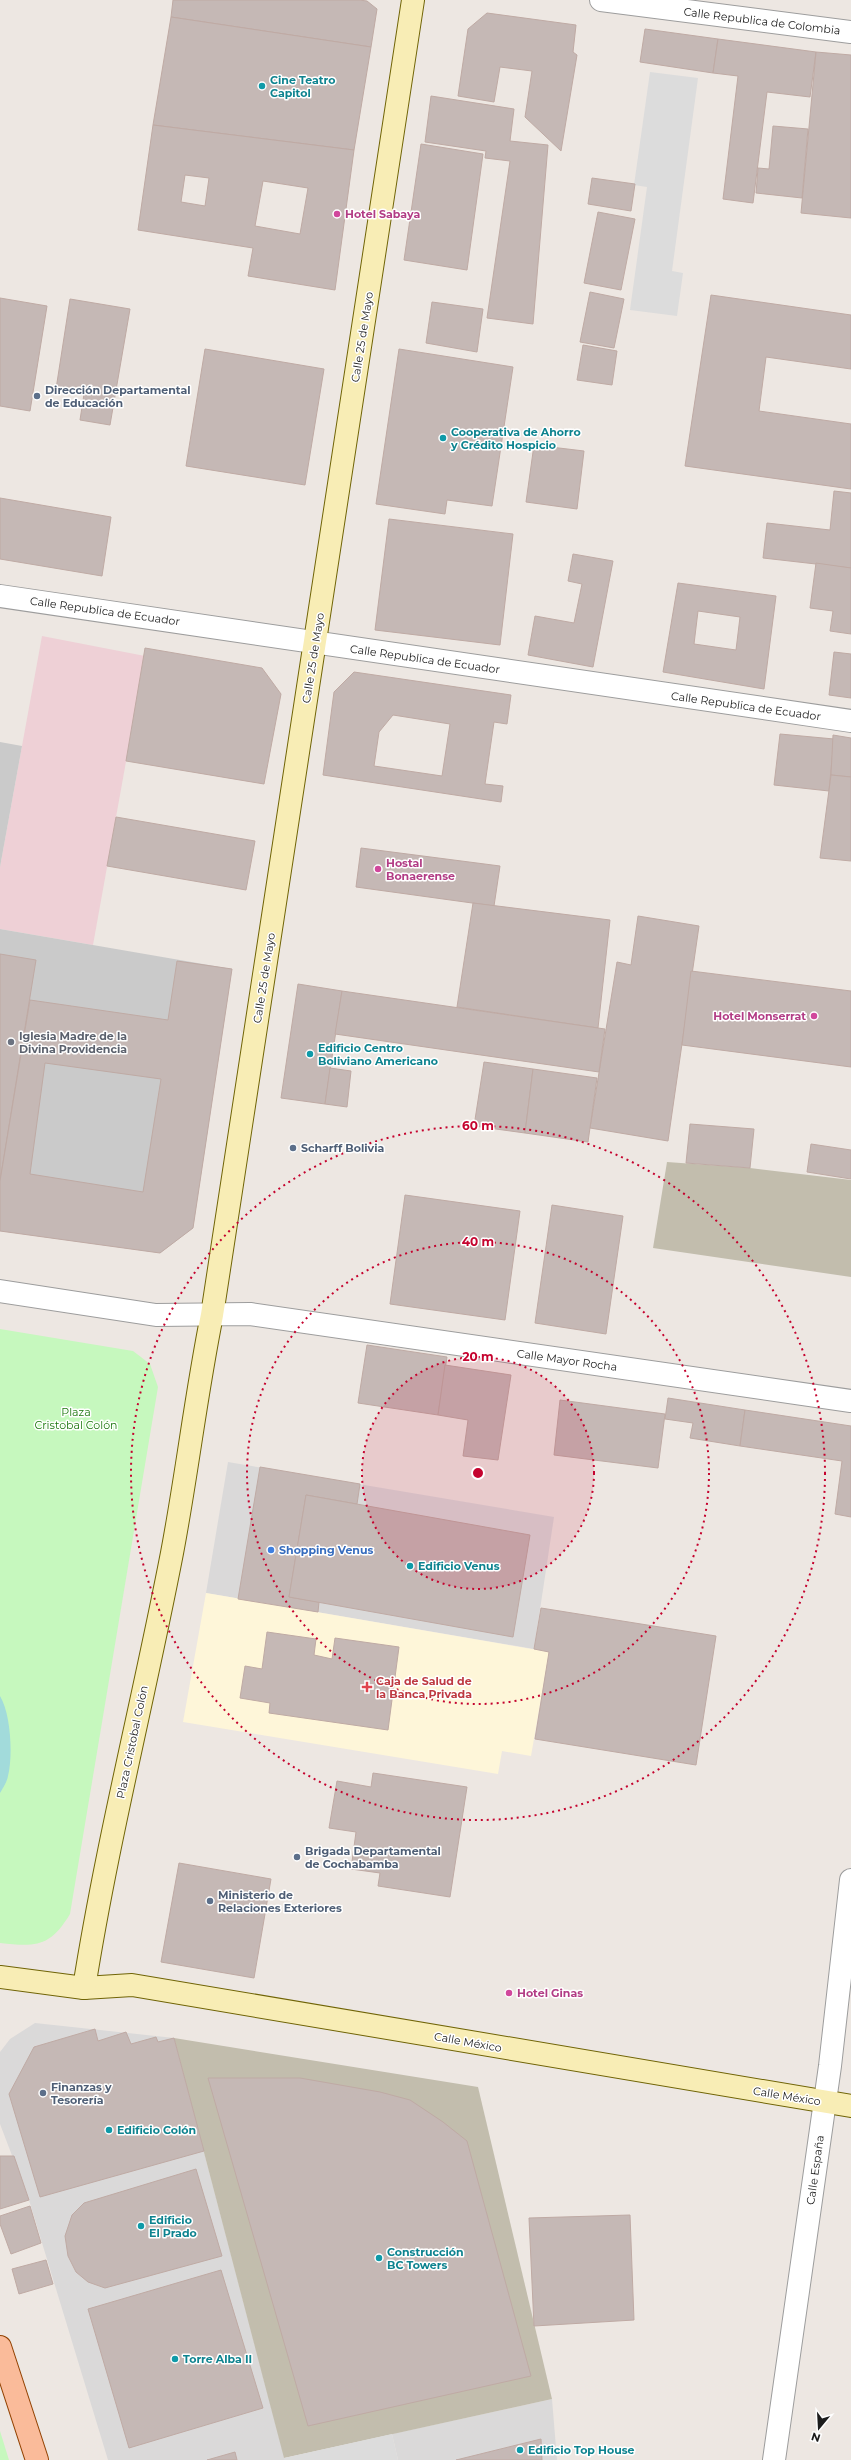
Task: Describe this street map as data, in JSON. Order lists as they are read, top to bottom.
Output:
{
  "streets": {
    "main road": ["Calle 25 de Mayo", "Plaza Cristobal Colón", "Calle México"],
    "street": [
      "Calle Republica de Colombia",
      "Calle Republica de Ecuador",
      "Calle Mayor Rocha",
      "Calle España"
    ]
  },
  "crossings": [
    ["Calle 25 de Mayo", "Calle Republica de Ecuador"],
    ["Calle 25 de Mayo", "Calle Mayor Rocha"],
    ["Calle 25 de Mayo", "Plaza Cristobal Colón"],
    ["Calle Mayor Rocha", "Plaza Cristobal Colón"],
    ["Plaza Cristobal Colón", "Calle México"],
    ["Calle México", "Calle España"]
  ],
  "parks": ["Plaza Cristobal Colón"],
  "places": {
    "other": [
      "Cine Teatro Capitol",
      "Hotel Sabaya",
      "Dirección Departamental de Educación",
      "Cooperativa de Ahorro y Crédito Hospicio",
      "Hostal Bonaerense",
      "Hotel Monserrat",
      "Iglesia Madre de la Divina Providencia",
      "Edificio Centro Boliviano Americano",
      "Scharff Bolivia",
      "Shopping Venus",
      "Edificio Venus",
      "Brigada Departamental de Cochabamba",
      "Ministerio de Relaciones Exteriores",
      "Hotel Ginas",
      "Finanzas y Tesorería",
      "Edificio Colón",
      "Edificio El Prado",
      "Construcción BC Towers",
      "Torre Alba II",
      "Edificio Top House"
    ],
    "health": ["Caja de Salud de la Banca Privada"]
  },
  "north": "bottom",
  "rings": ["60 m", "40 m", "20 m"]
}
